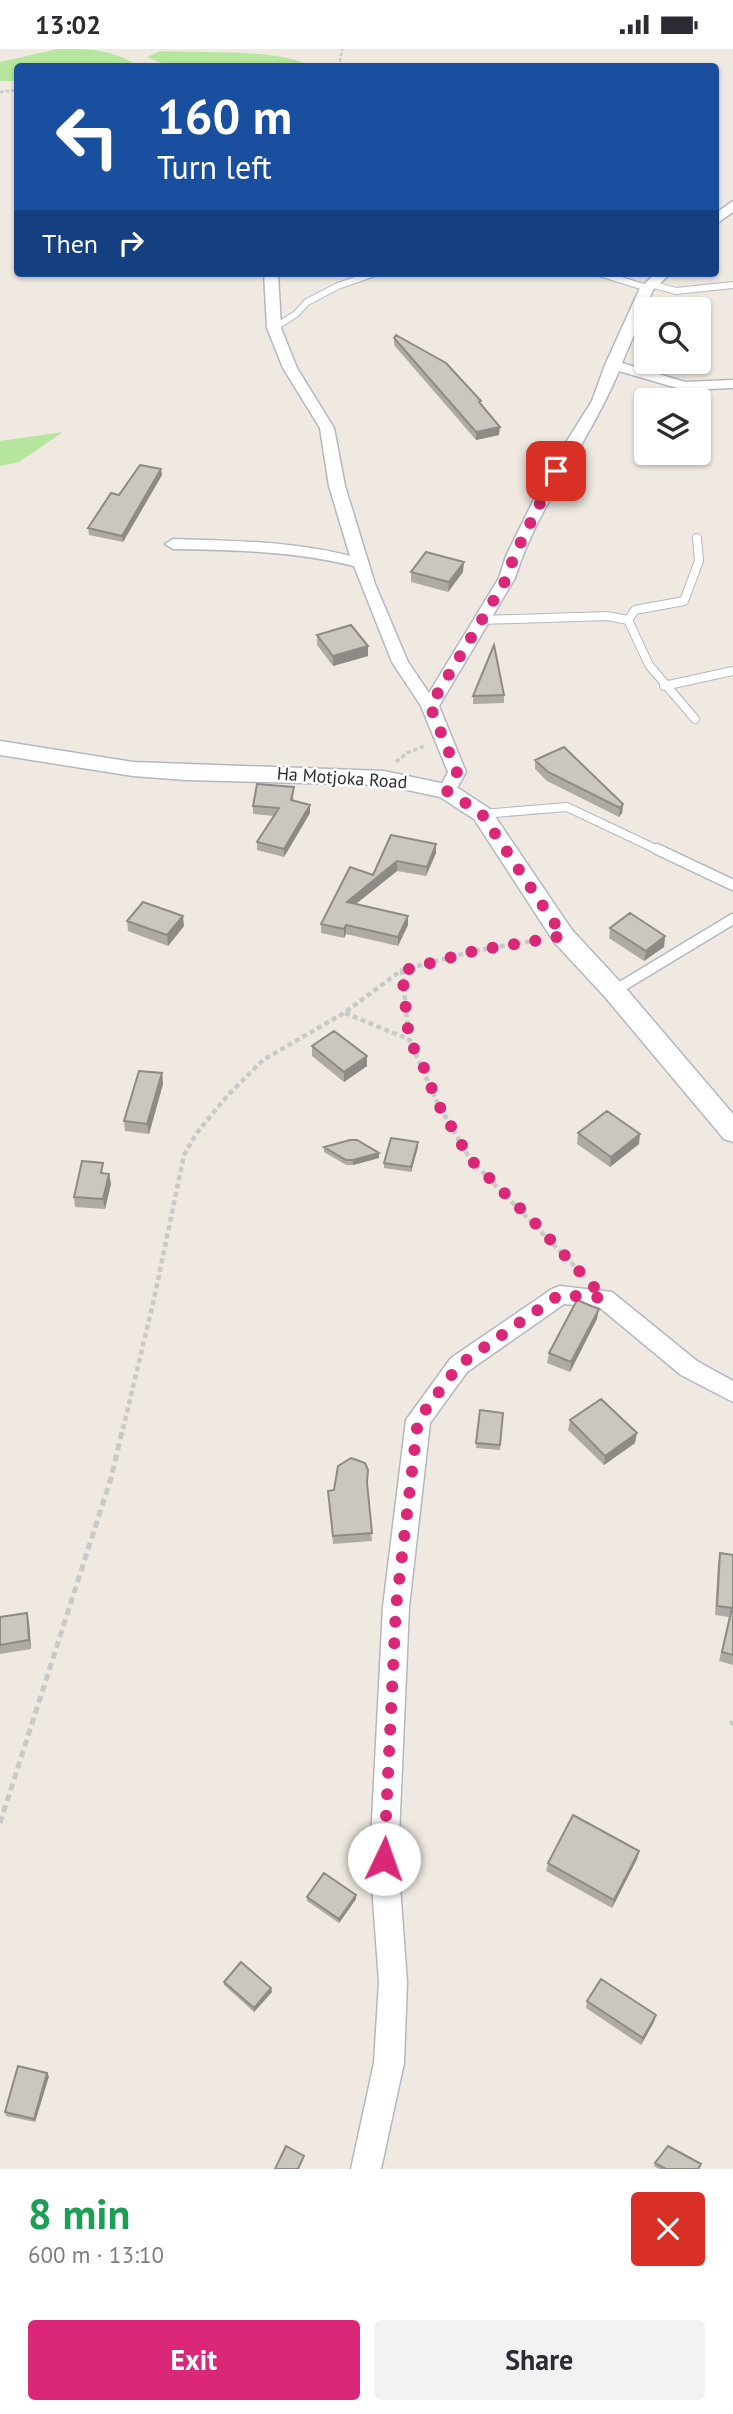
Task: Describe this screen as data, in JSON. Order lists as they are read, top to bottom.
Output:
{
  "streets": {
    "street": ["Ha Motjoka Road"]
  },
  "page": {
    "status": "13:02",
    "turn": ["160 m", "Turn left"],
    "then": "Then",
    "heading": ["8 min", "600 m · 13:10"],
    "buttons": ["Exit", "Share"]
  }
}
